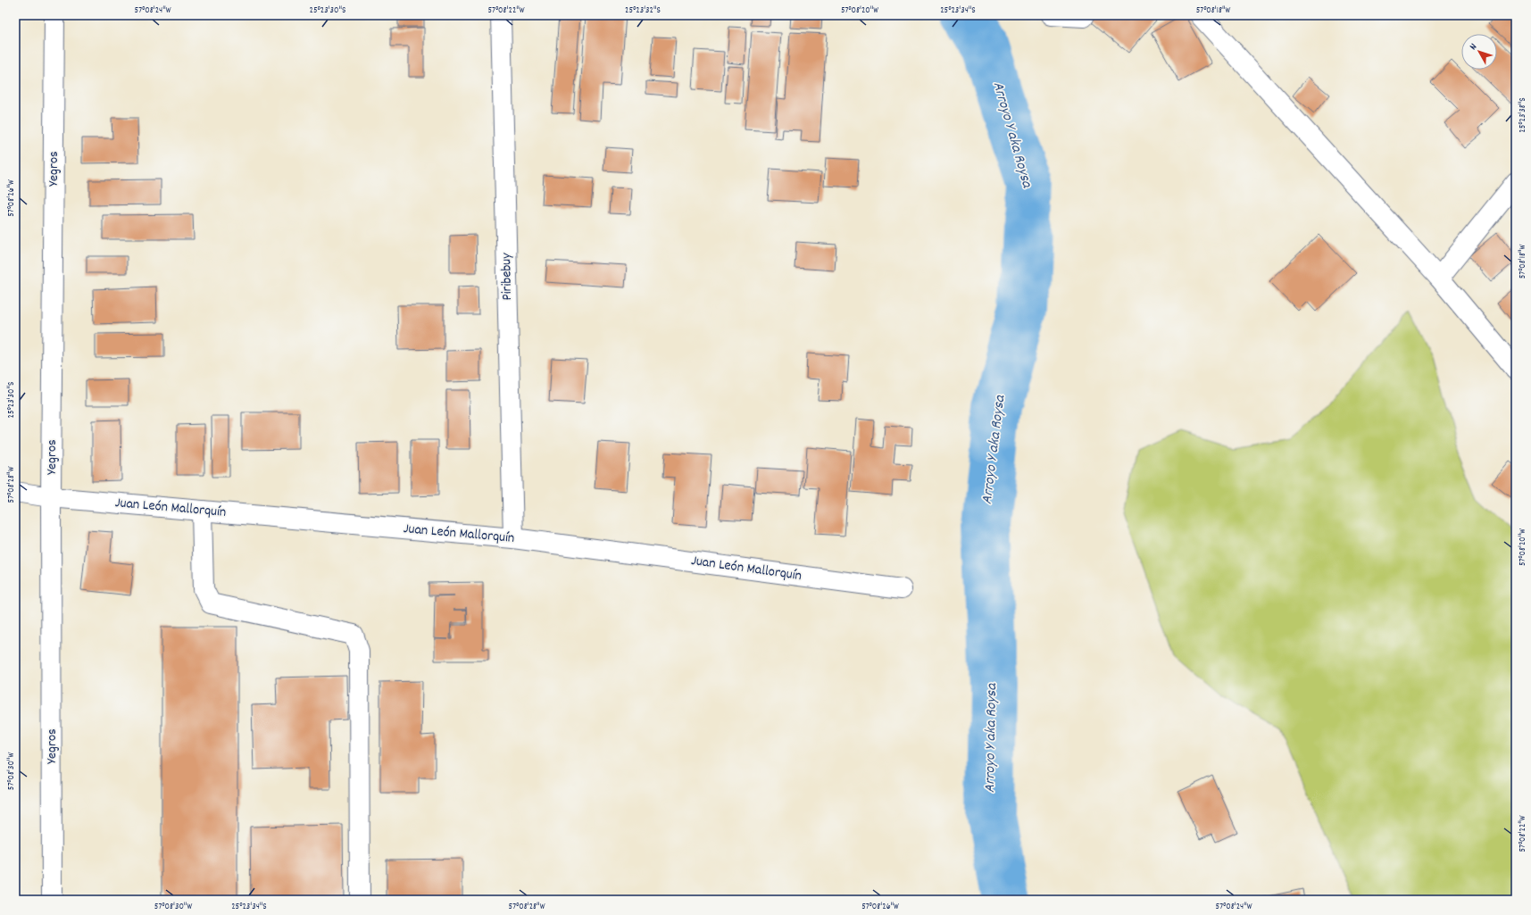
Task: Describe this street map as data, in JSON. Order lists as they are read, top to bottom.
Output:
{
  "streets": {
    "street": ["Yegros", "Piribebuy", "Juan León Mallorquín"]
  },
  "crossings": [
    ["Yegros", "Juan León Mallorquín"],
    ["Piribebuy", "Juan León Mallorquín"]
  ],
  "water": ["Arroyo Y aka Roysa"],
  "north": "top left",
  "coordinates": [
    "57°08'24\"W",
    "25°23'30\"S",
    "57°08'22\"W",
    "25°23'32\"S",
    "57°08'20\"W",
    "25°23'34\"S",
    "57°08'18\"W",
    "25°23'38\"S",
    "57°08'26\"W",
    "57°08'28\"W",
    "57°08'30\"W"
  ]
}
